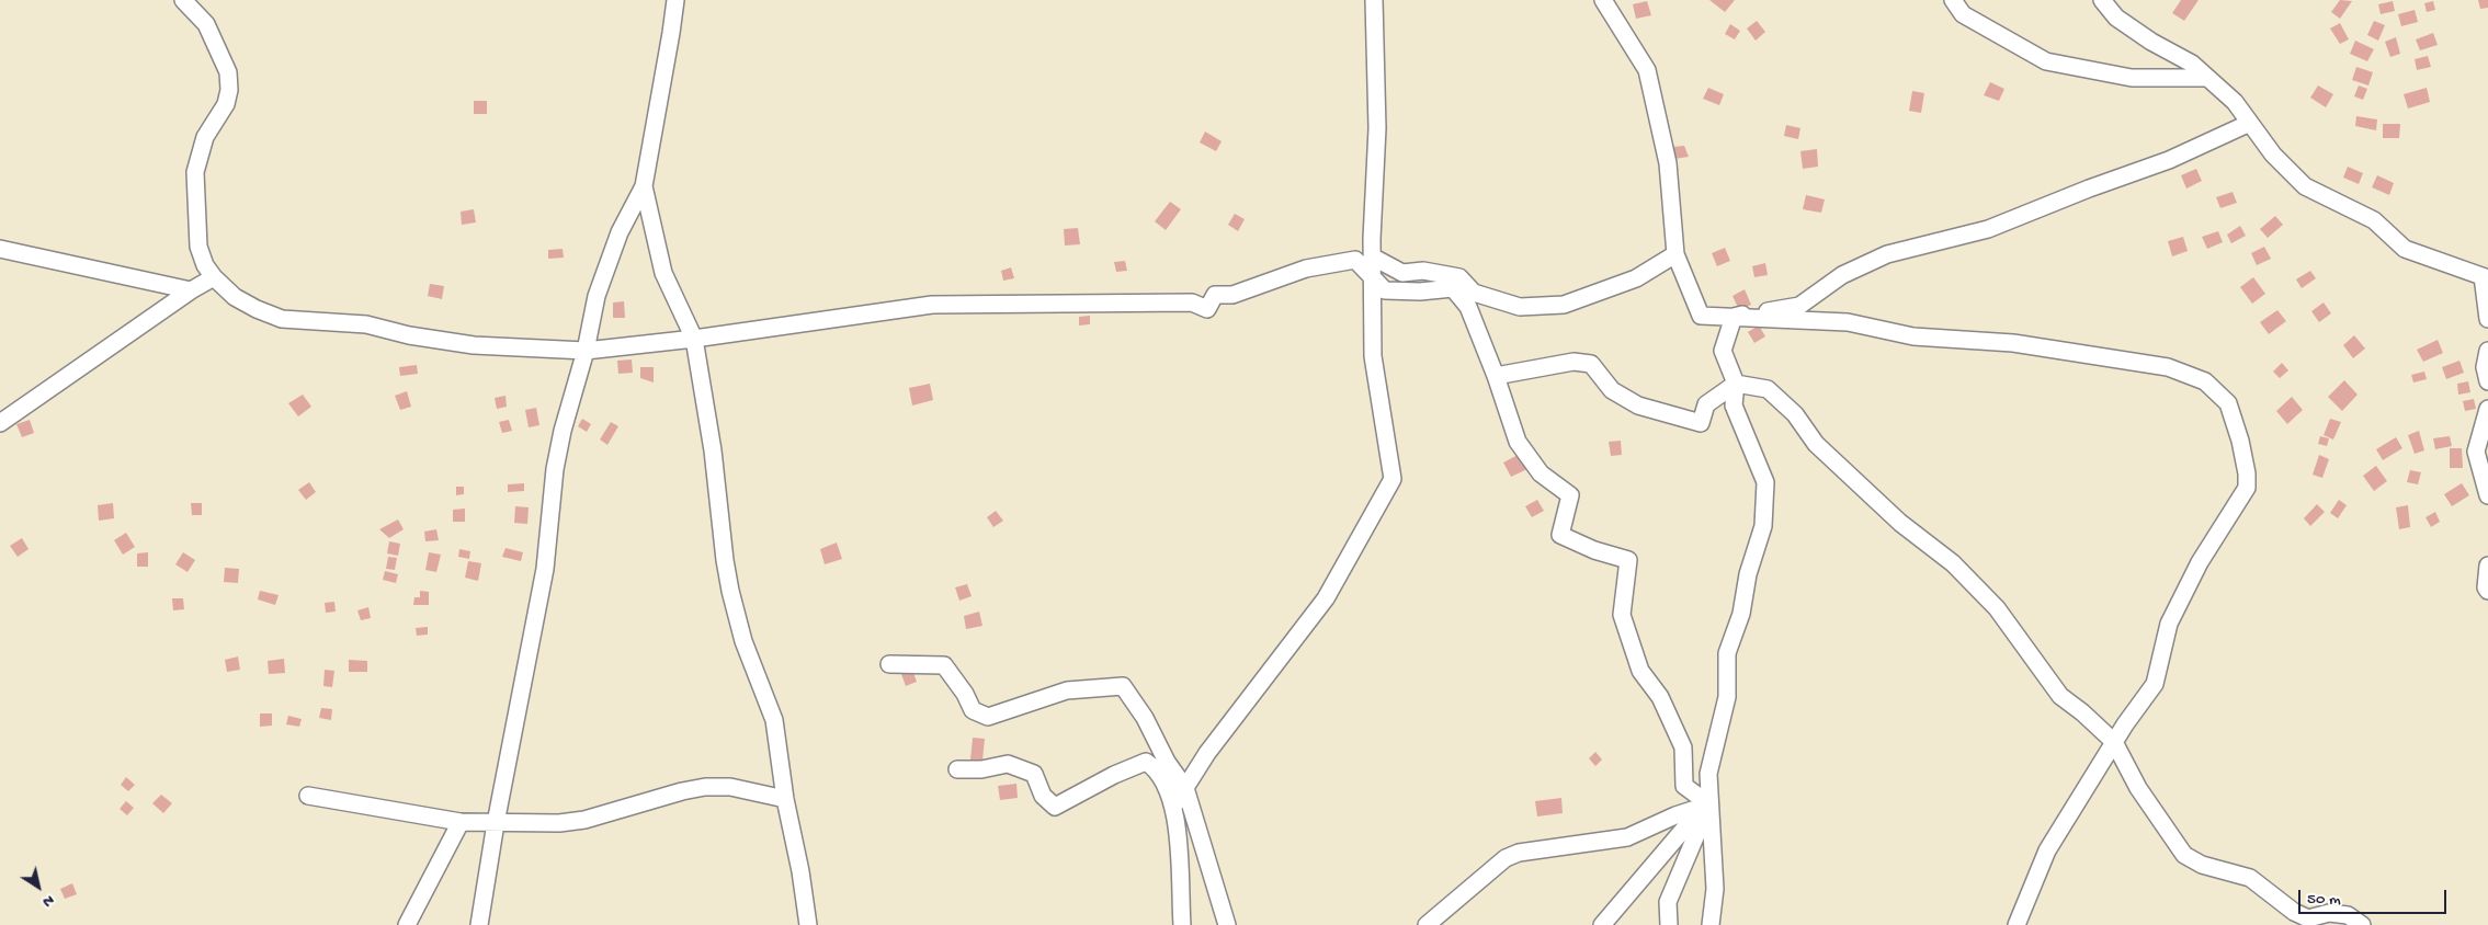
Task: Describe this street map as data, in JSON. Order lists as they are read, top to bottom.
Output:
{
  "scale_bar": "50 m",
  "north": "bottom right"
}
